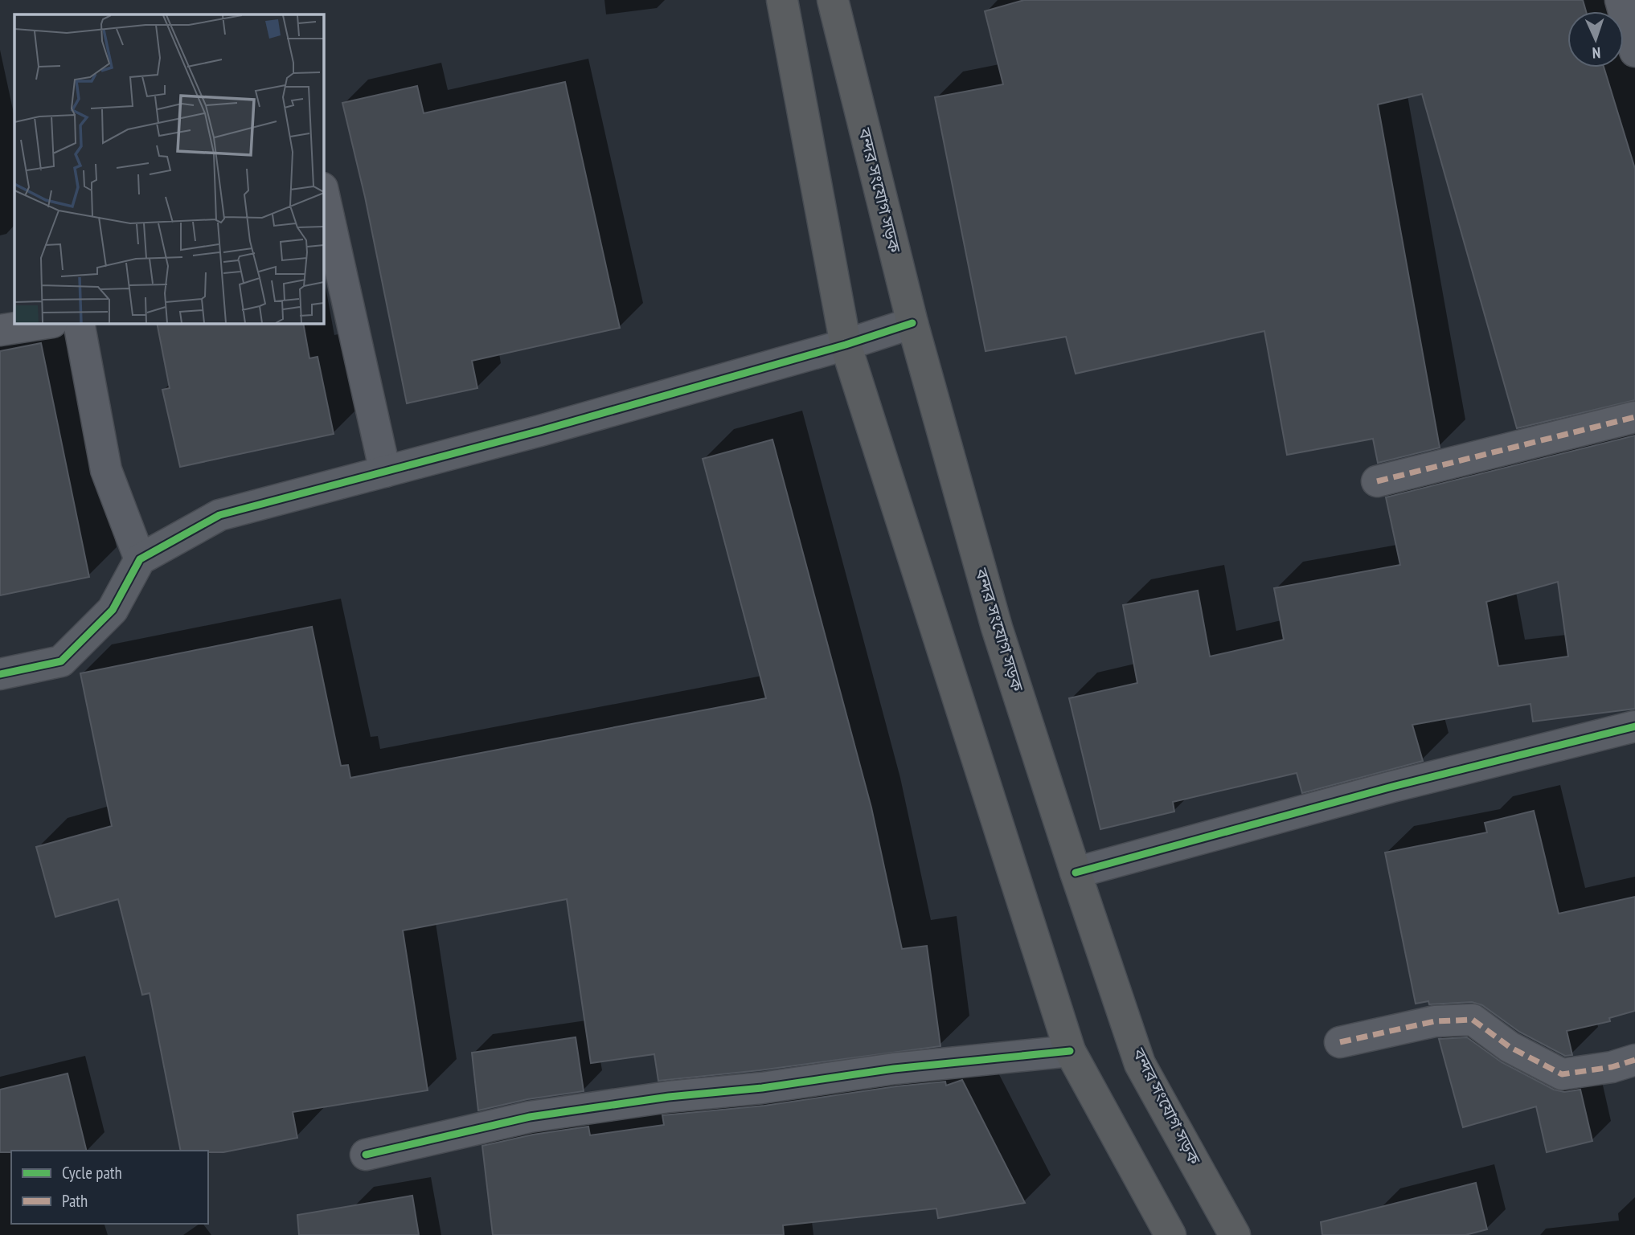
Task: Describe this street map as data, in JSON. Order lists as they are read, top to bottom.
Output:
{
  "streets": {
    "highway": ["বন্দর সংযোগ সড়ক"]
  },
  "legend": ["Cycle path", "Path"],
  "north": "bottom"
}
